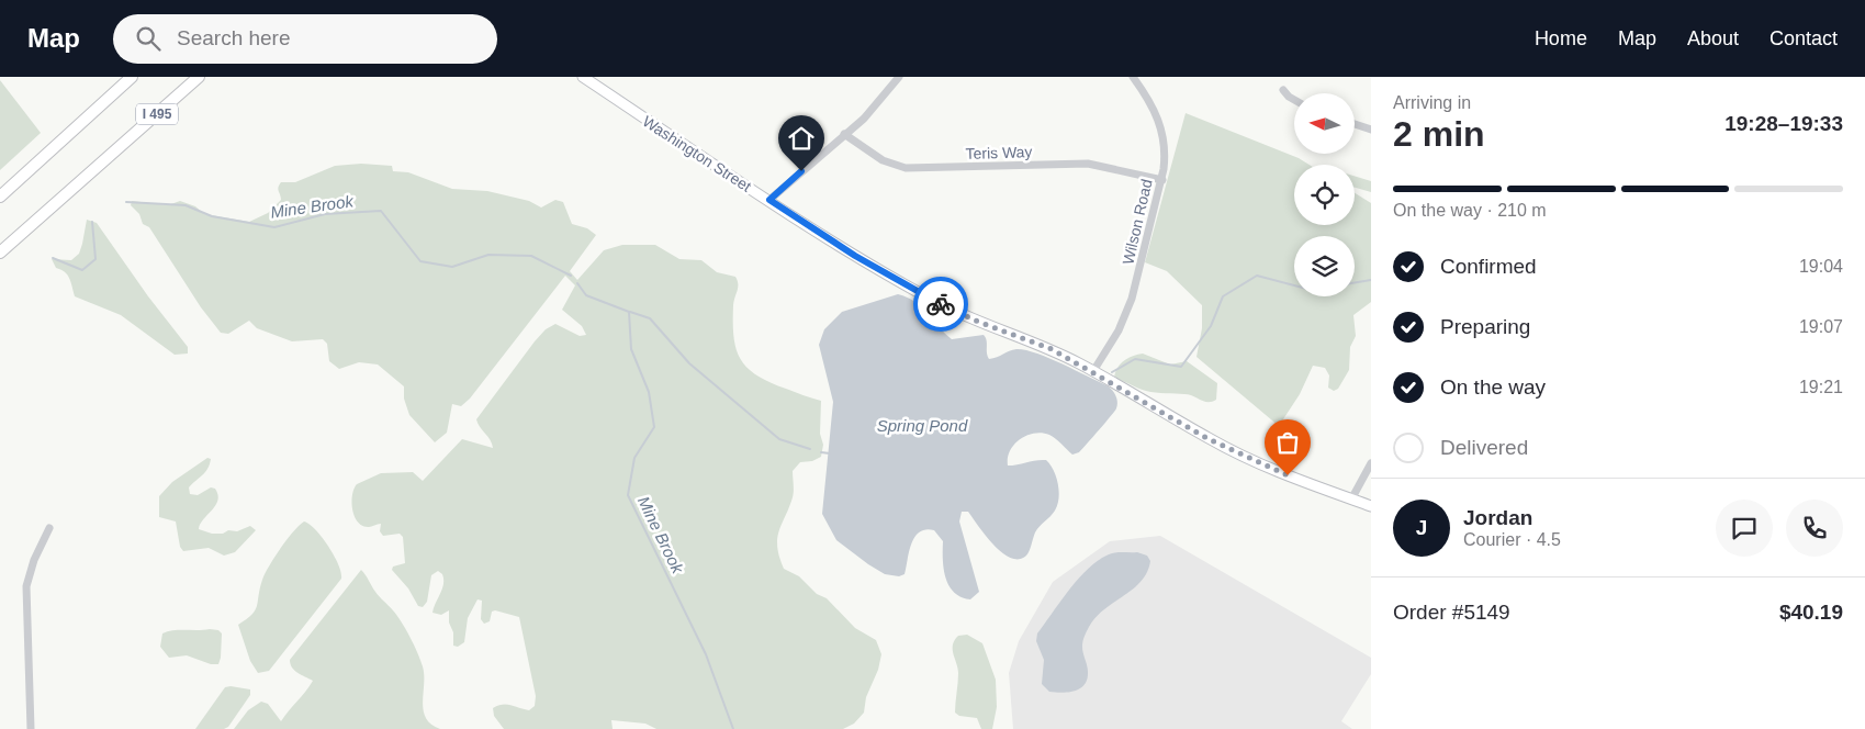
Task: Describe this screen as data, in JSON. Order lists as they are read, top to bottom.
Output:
{
  "streets": {
    "highway": ["I 495"],
    "main road": ["Washington Street"],
    "street": ["Teris Way", "Wilson Road"]
  },
  "crossings": [
    ["Teris Way", "Wilson Road"],
    ["Washington Street", "Wilson Road"]
  ],
  "water": ["Mine Brook", "Spring Pond"],
  "north": "left",
  "page": {
    "header": "Map",
    "search": "Search here",
    "nav": [
      "Home",
      "Map",
      "About",
      "Contact"
    ],
    "heading": ["2 min", "Arriving in", "19:28–19:33"],
    "panel": [
      "Jordan",
      "Courier · 4.5",
      "Order #5149",
      "$40.19"
    ],
    "bar": "On the way · 210 m",
    "list": [
      ["Confirmed", "19:04"],
      ["Preparing", "19:07"],
      ["On the way", "19:21"],
      "Delivered"
    ],
    "round": "J"
  }
}
